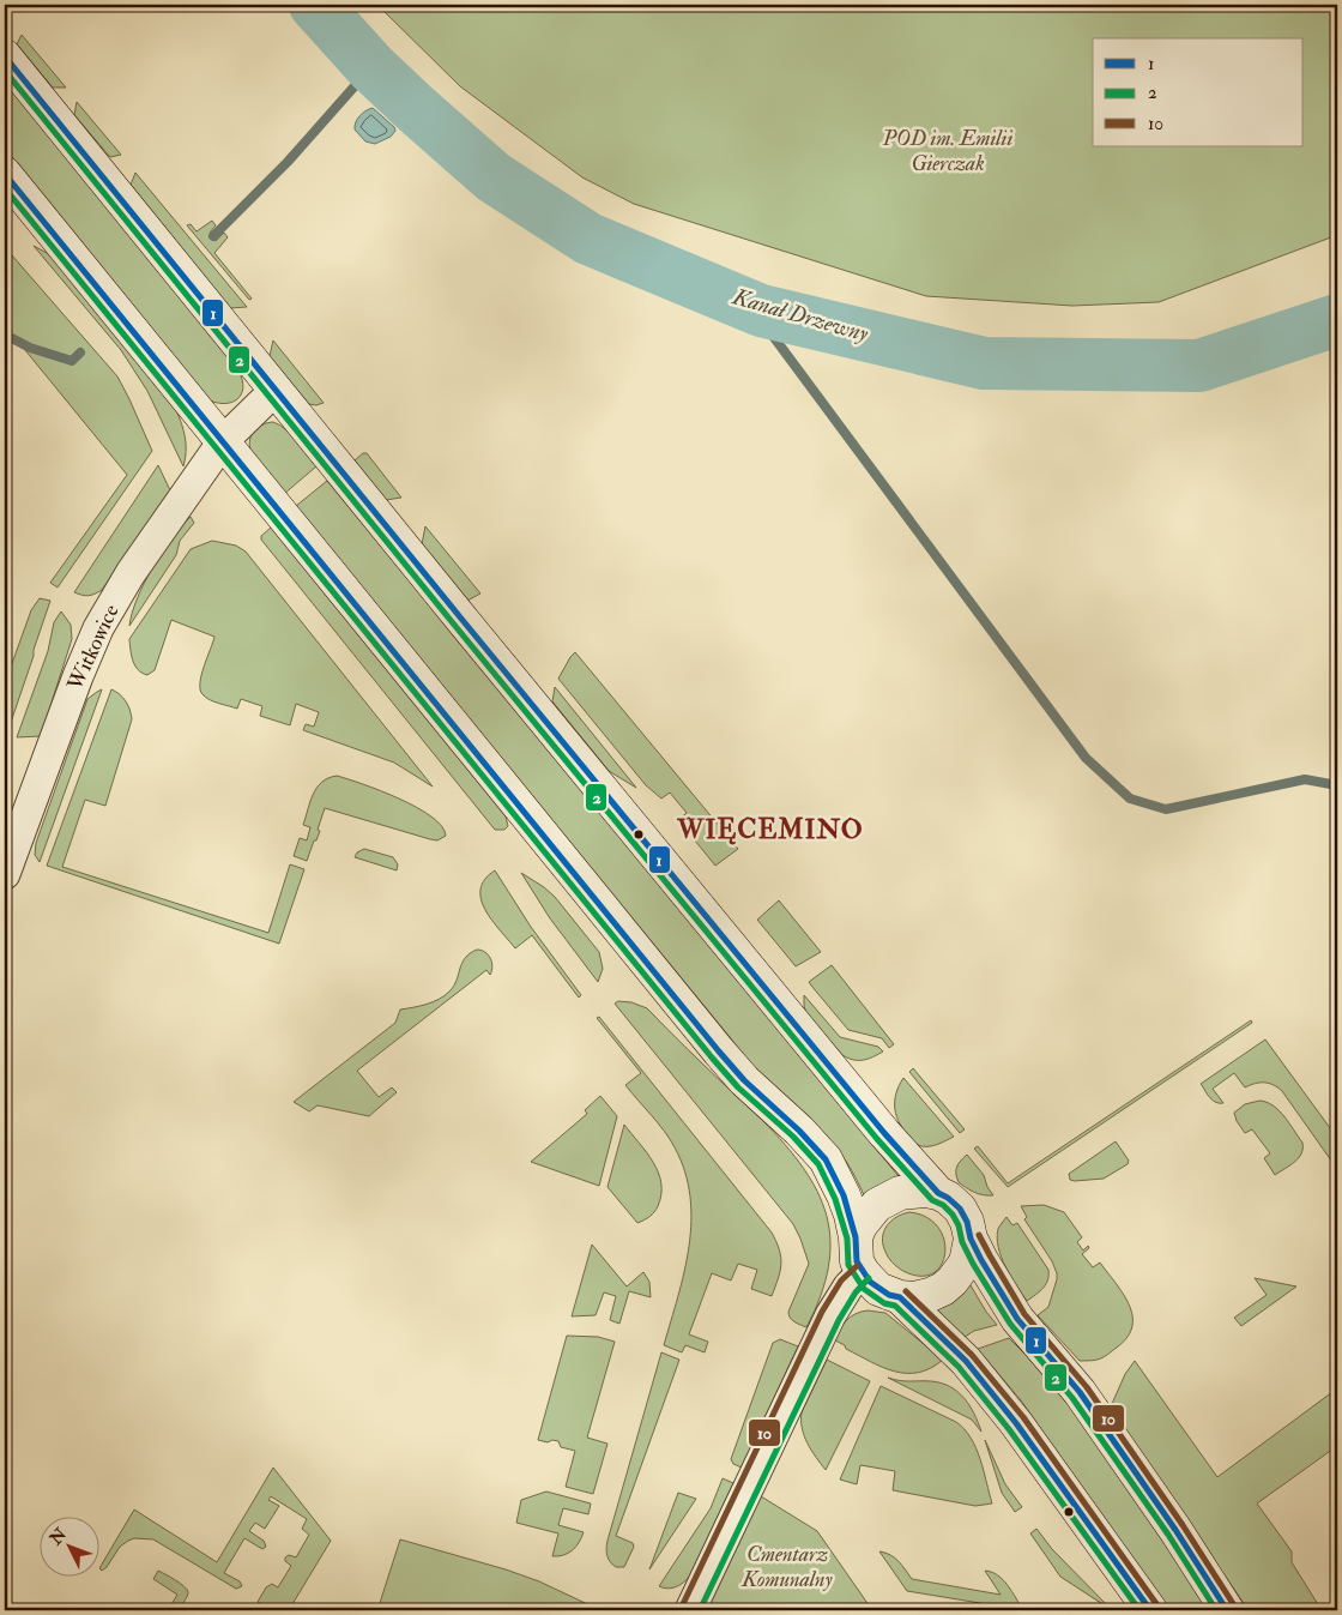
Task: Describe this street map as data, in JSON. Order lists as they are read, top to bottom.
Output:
{
  "streets": {
    "street": ["Witkowice"]
  },
  "districts": ["WIĘCEMINO"],
  "water": ["Kanał Drzewny"],
  "parks": ["POD im. Emilii Gierczak", "Cmentarz Komunalny"],
  "lines": ["transit line 1", "transit line 2", "transit line 10"],
  "legend": ["1", "2", "10"],
  "north": "top left"
}
